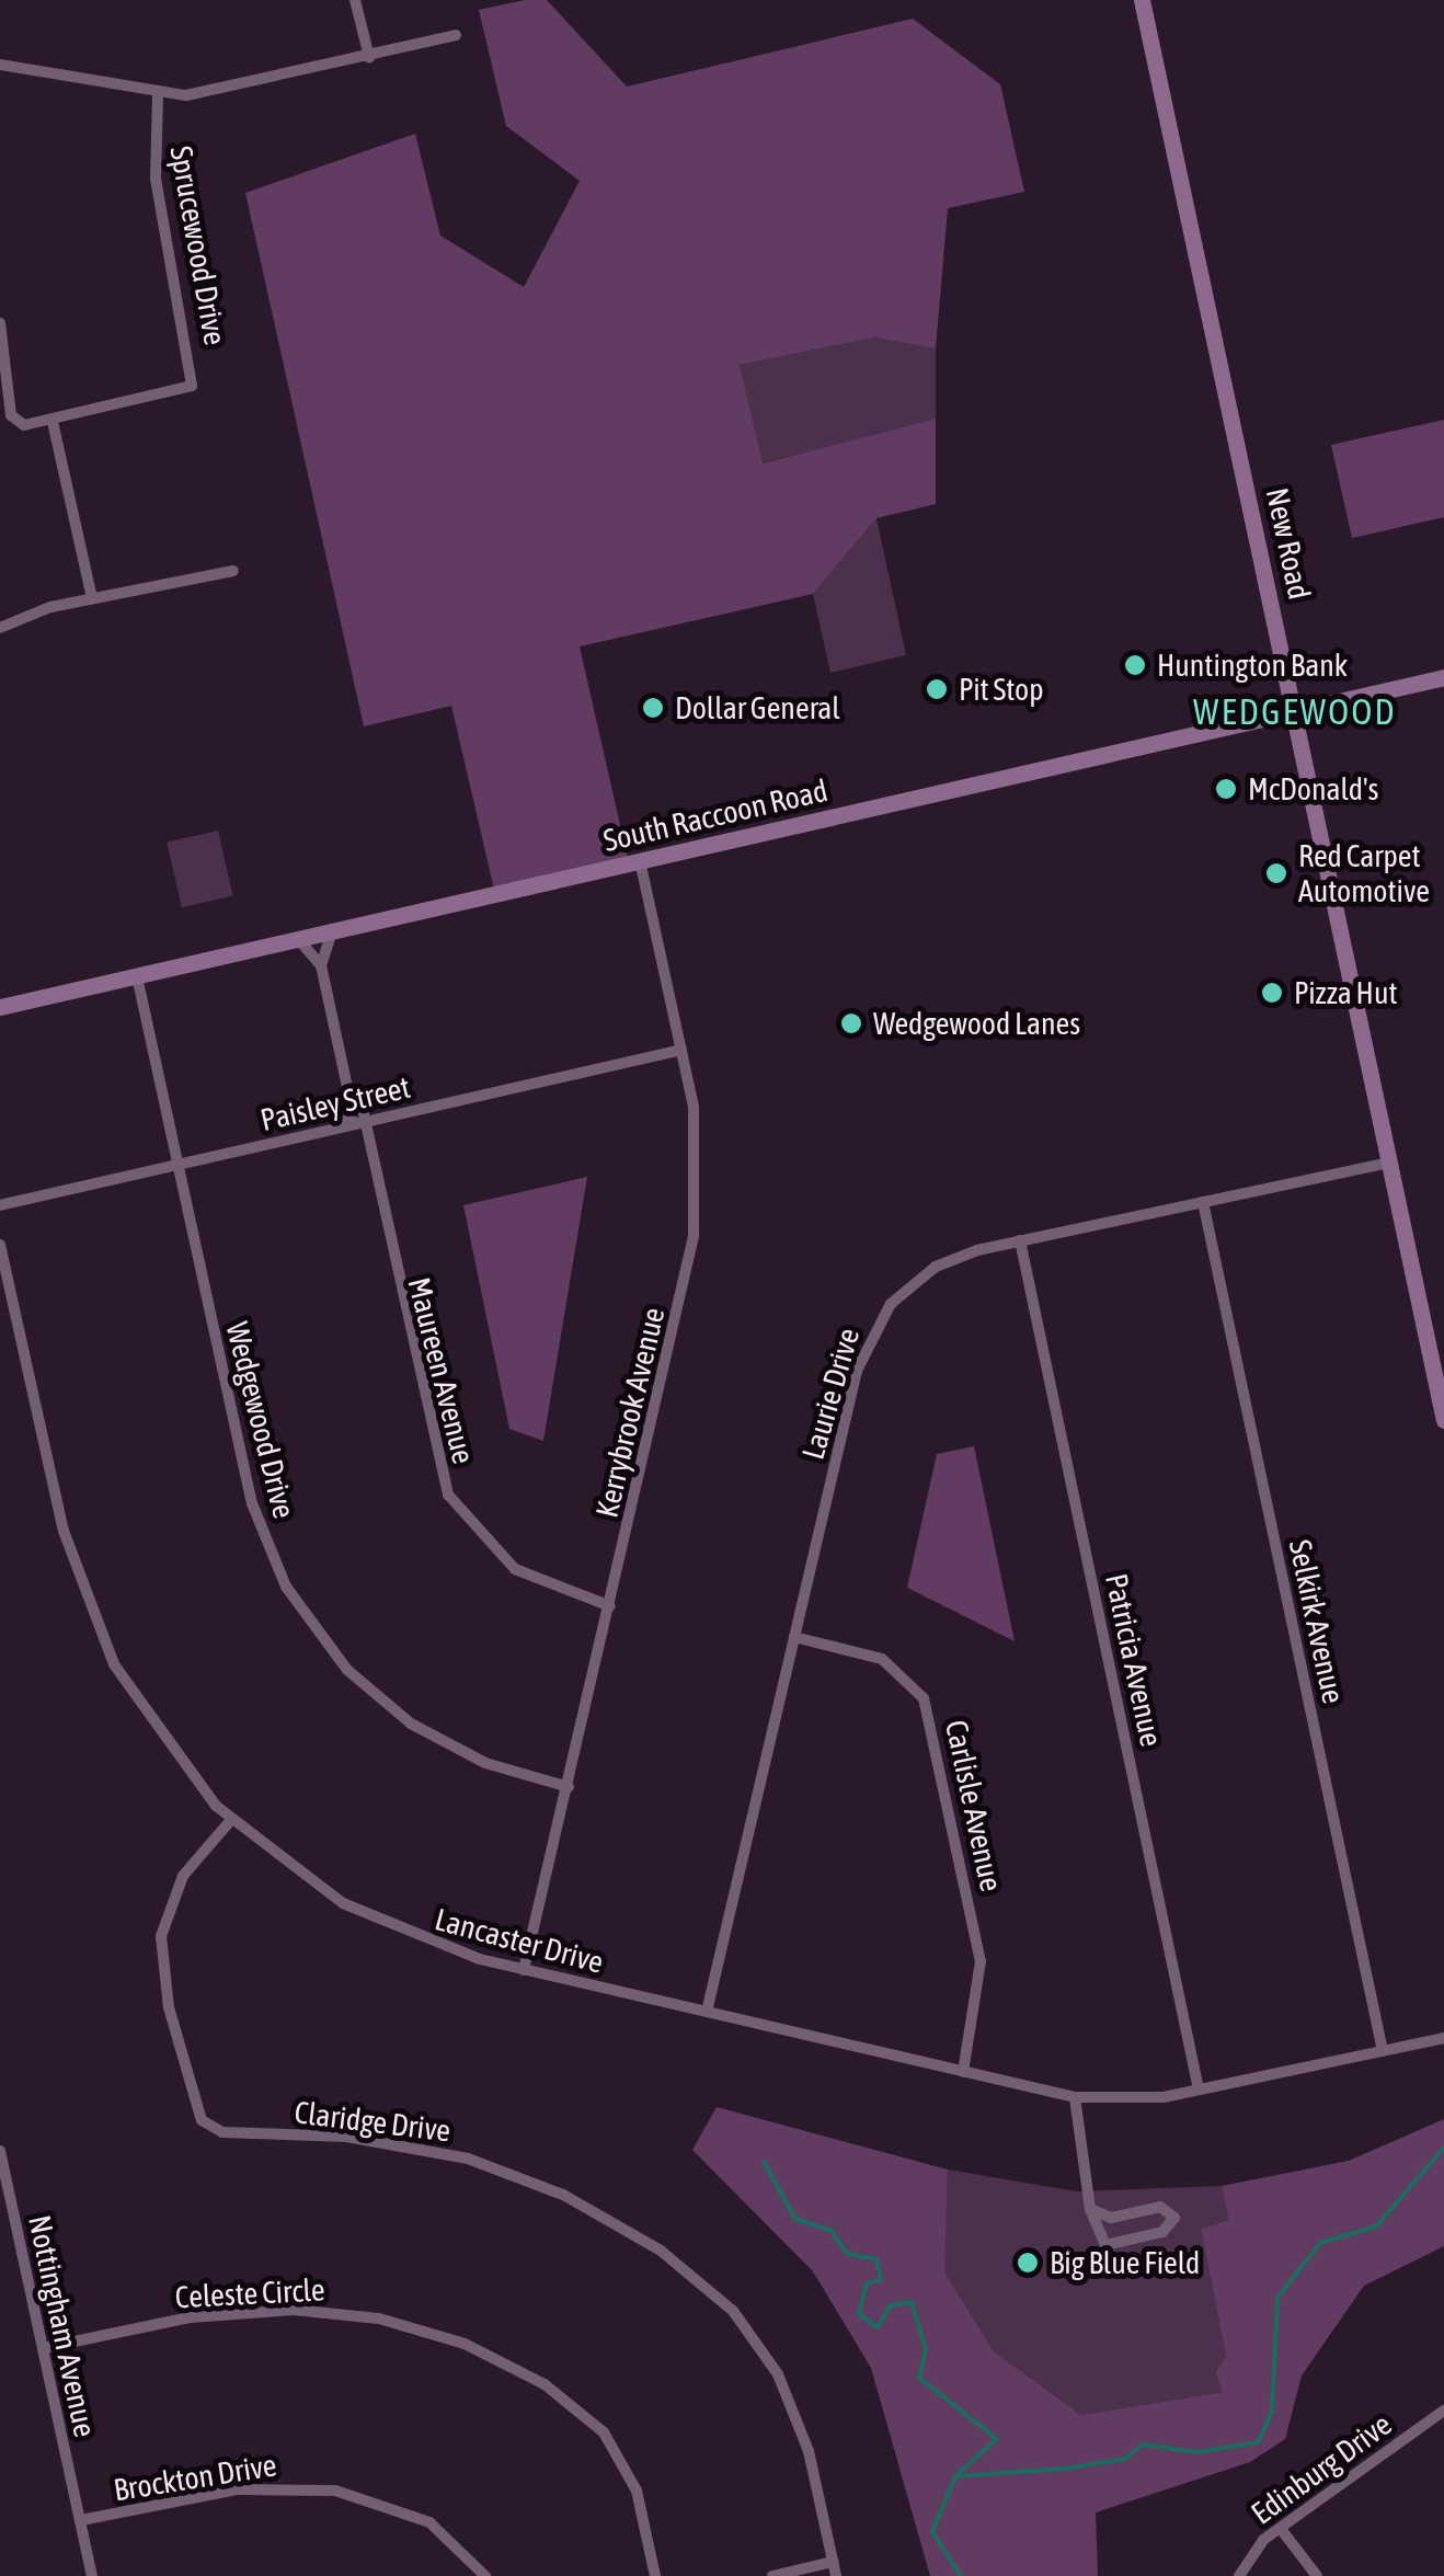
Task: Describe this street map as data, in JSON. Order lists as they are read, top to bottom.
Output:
{
  "streets": {
    "street": [
      "Sprucewood Drive",
      "New Road",
      "South Raccoon Road",
      "Paisley Street",
      "Maureen Avenue",
      "Laurie Drive",
      "Kerrybrook Avenue",
      "Wedgewood Drive",
      "Selkirk Avenue",
      "Patricia Avenue",
      "Carlisle Avenue",
      "Lancaster Drive",
      "Claridge Drive",
      "Celeste Circle",
      "Nottingham Avenue",
      "Edinburg Drive",
      "Brockton Drive"
    ]
  },
  "crossings": [
    ["New Road", "South Raccoon Road"],
    ["New Road", "Laurie Drive"],
    ["South Raccoon Road", "Kerrybrook Avenue"],
    ["South Raccoon Road", "Wedgewood Drive"],
    ["Paisley Street", "Maureen Avenue"],
    ["Paisley Street", "Kerrybrook Avenue"],
    ["Paisley Street", "Wedgewood Drive"],
    ["Maureen Avenue", "Kerrybrook Avenue"],
    ["Laurie Drive", "Selkirk Avenue"],
    ["Laurie Drive", "Patricia Avenue"],
    ["Laurie Drive", "Carlisle Avenue"],
    ["Laurie Drive", "Lancaster Drive"],
    ["Kerrybrook Avenue", "Wedgewood Drive"],
    ["Kerrybrook Avenue", "Lancaster Drive"],
    ["Selkirk Avenue", "Lancaster Drive"],
    ["Patricia Avenue", "Lancaster Drive"],
    ["Carlisle Avenue", "Lancaster Drive"],
    ["Lancaster Drive", "Claridge Drive"],
    ["Celeste Circle", "Nottingham Avenue"],
    ["Nottingham Avenue", "Brockton Drive"]
  ],
  "districts": ["WEDGEWOOD"],
  "places": [
    "Huntington Bank",
    "Pit Stop",
    "Dollar General",
    "McDonald's",
    "Red Carpet Automotive",
    "Pizza Hut",
    "Wedgewood Lanes",
    "Big Blue Field"
  ]
}
